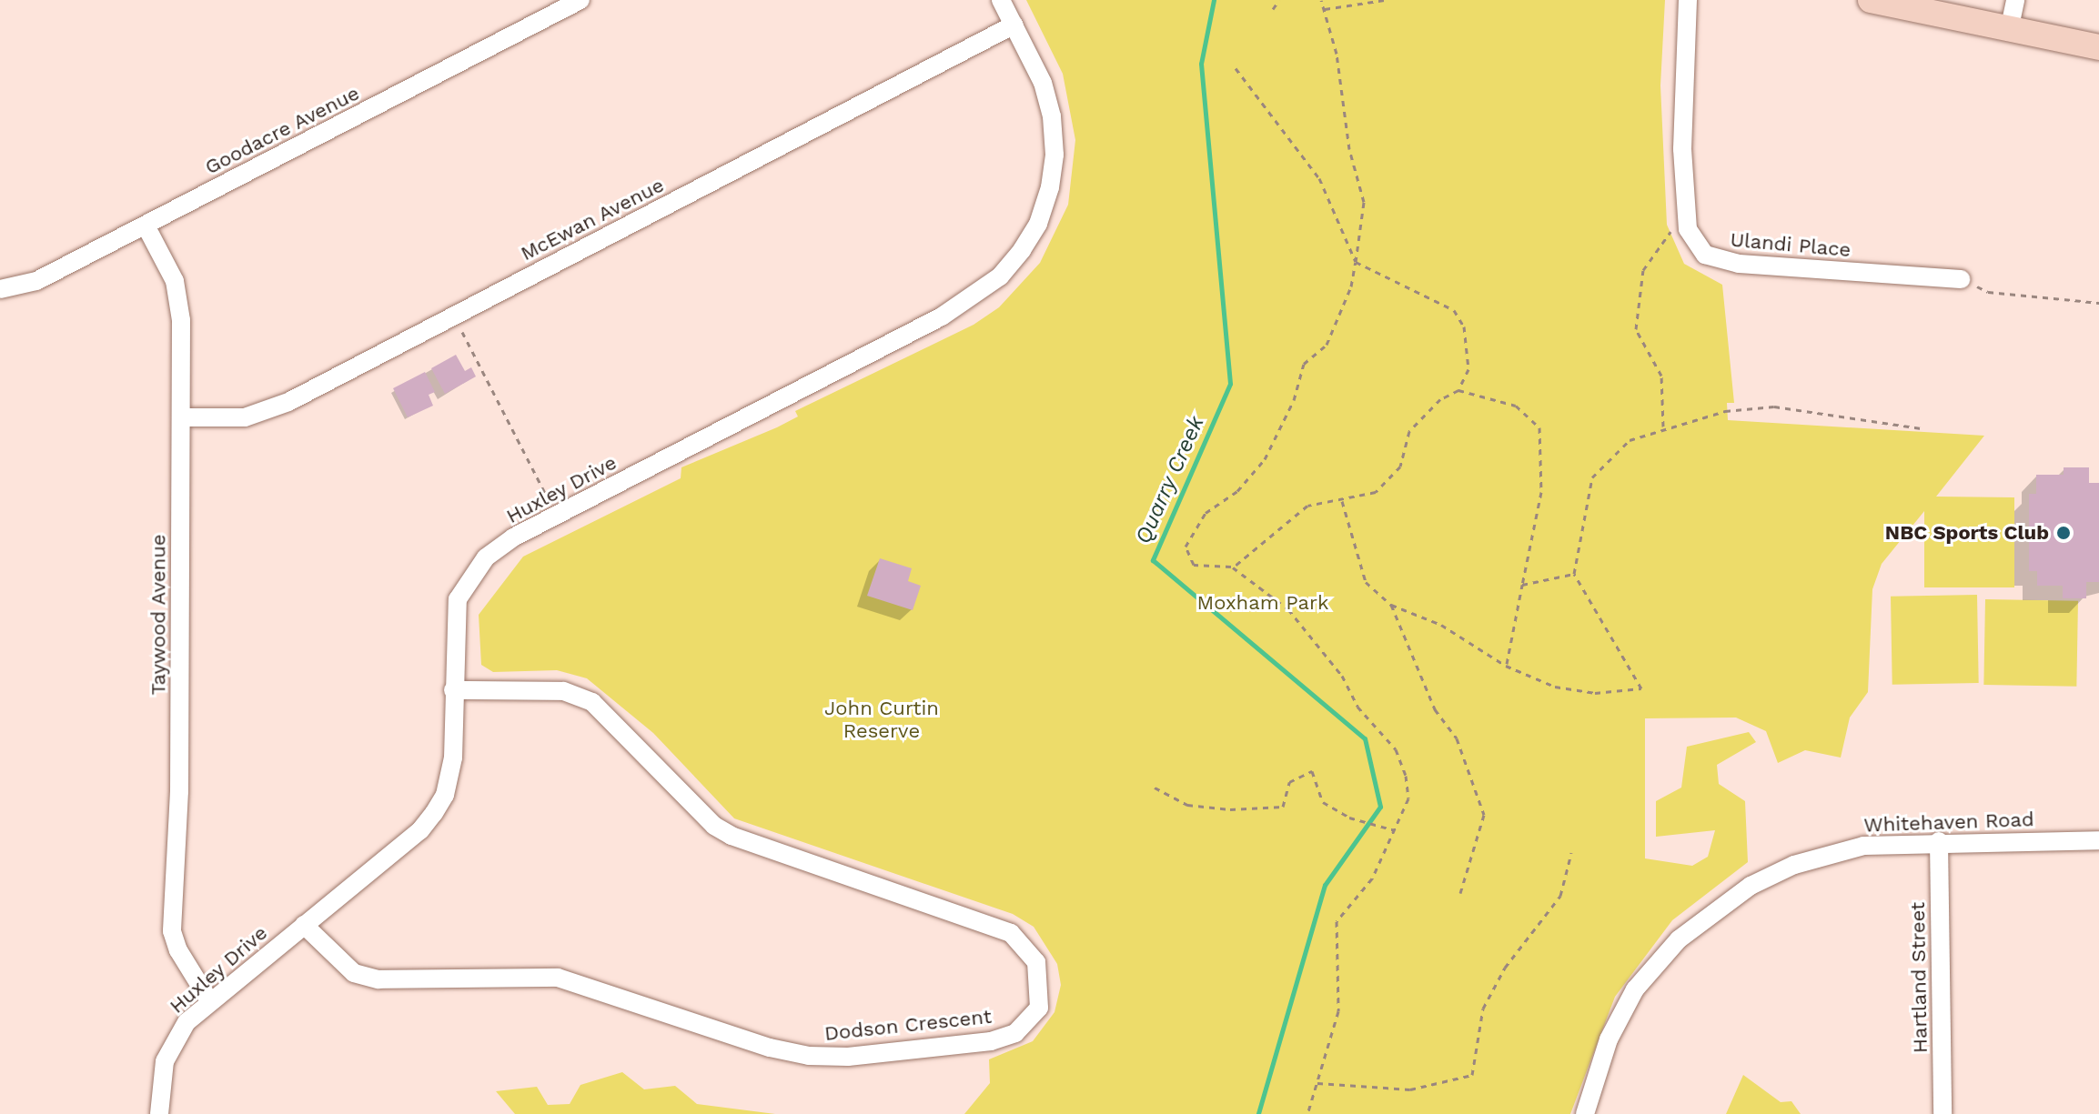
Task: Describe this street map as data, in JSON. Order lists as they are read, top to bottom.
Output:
{
  "streets": {
    "street": [
      "Goodacre Avenue",
      "McEwan Avenue",
      "Ulandi Place",
      "Huxley Drive",
      "Taywood Avenue",
      "Whitehaven Road",
      "Hartland Street",
      "Dodson Crescent"
    ]
  },
  "crossings": [
    ["Goodacre Avenue", "Taywood Avenue"],
    ["McEwan Avenue", "Huxley Drive"],
    ["McEwan Avenue", "Taywood Avenue"],
    ["Huxley Drive", "Taywood Avenue"],
    ["Huxley Drive", "Dodson Crescent"],
    ["Whitehaven Road", "Hartland Street"]
  ],
  "water": ["Quarry Creek"],
  "parks": ["Moxham Park", "John Curtin Reserve"],
  "places": ["NBC Sports Club"]
}
